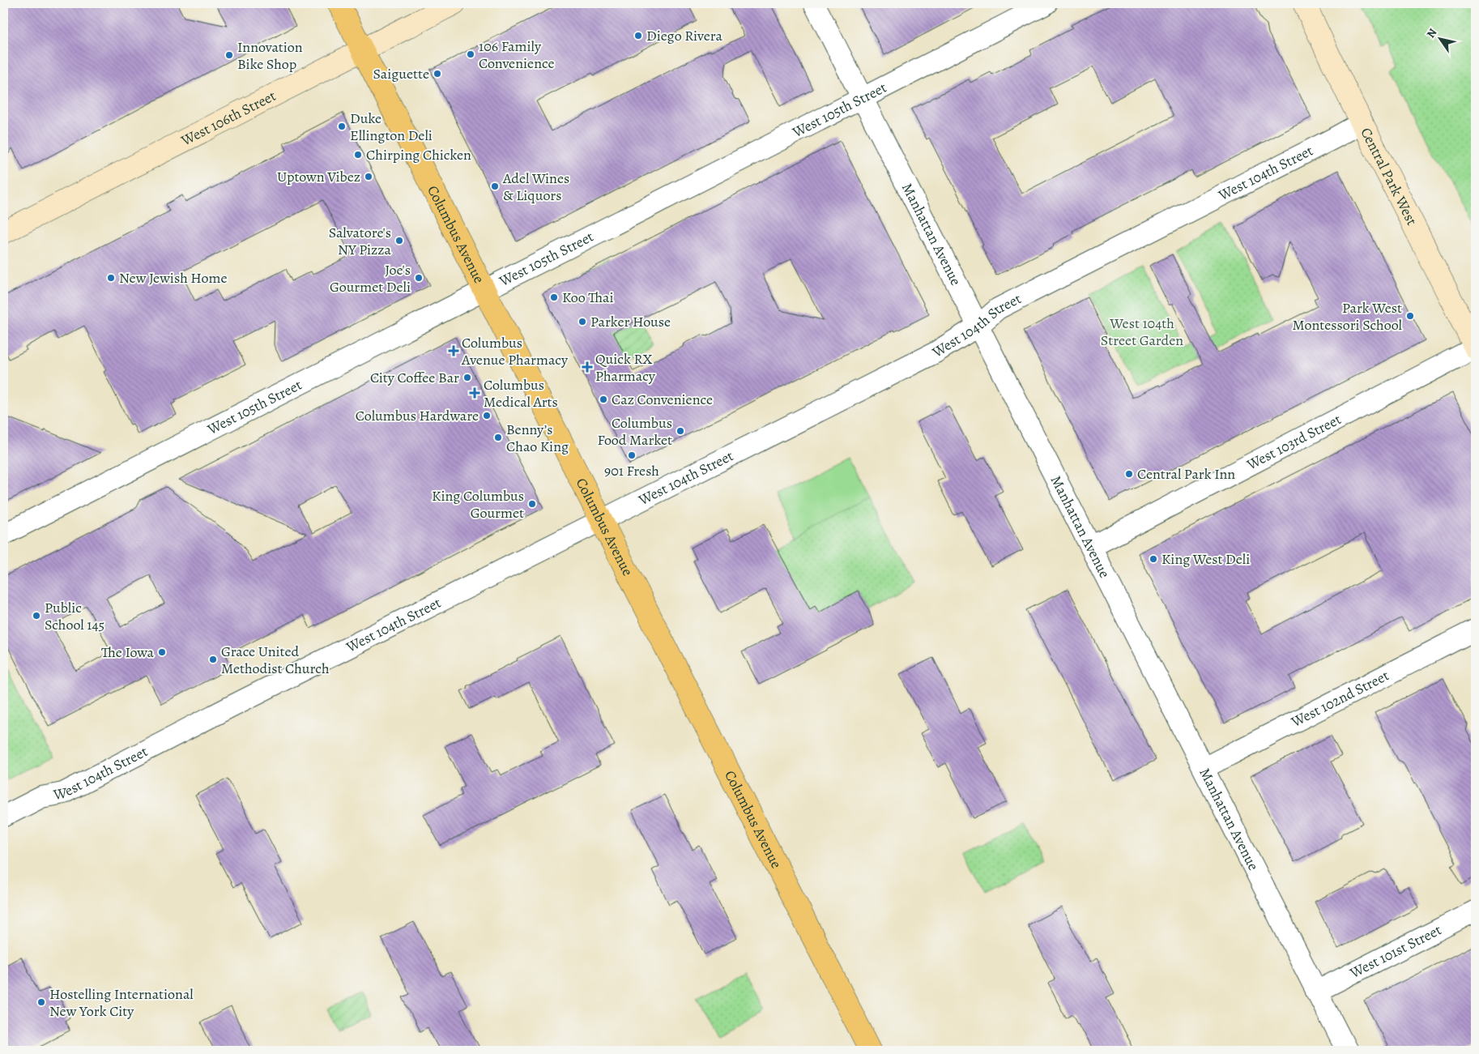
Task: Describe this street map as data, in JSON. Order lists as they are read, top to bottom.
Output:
{
  "streets": {
    "main road": ["West 106th Street", "Central Park West", "Columbus Avenue"],
    "street": [
      "West 105th Street",
      "West 104th Street",
      "Manhattan Avenue",
      "West 103rd Street",
      "West 102nd Street",
      "West 101st Street"
    ]
  },
  "crossings": [
    ["West 105th Street", "Manhattan Avenue"],
    ["West 105th Street", "Columbus Avenue"],
    ["West 106th Street", "Columbus Avenue"],
    ["West 104th Street", "Central Park West"],
    ["West 104th Street", "Manhattan Avenue"],
    ["West 104th Street", "Columbus Avenue"],
    ["Central Park West", "West 103rd Street"],
    ["Manhattan Avenue", "West 103rd Street"],
    ["Manhattan Avenue", "West 102nd Street"],
    ["Manhattan Avenue", "West 101st Street"]
  ],
  "parks": ["West 104th Street Garden"],
  "places": {
    "other": [
      "Diego Rivera",
      "106 Family Convenience",
      "Innovation Bike Shop",
      "Saiguette",
      "Duke Ellington Deli",
      "Chirping Chicken",
      "Uptown Vibez",
      "Adel Wines & Liquors",
      "Salvatore's NY Pizza",
      "New Jewish Home",
      "Joe's Gourmet Deli",
      "Koo Thai",
      "Park West Montessori School",
      "Parker House",
      "City Coffee Bar",
      "Caz Convenience",
      "Columbus Hardware",
      "Columbus Food Market",
      "Benny’s Chao King",
      "901 Fresh",
      "Central Park Inn",
      "King Columbus Gourmet",
      "King West Deli",
      "Public School 145",
      "The Iowa",
      "Grace United Methodist Church",
      "Hostelling International New York City"
    ],
    "health": ["Columbus Avenue Pharmacy", "Quick RX Pharmacy", "Columbus Medical Arts"]
  },
  "north": "top left"
}
